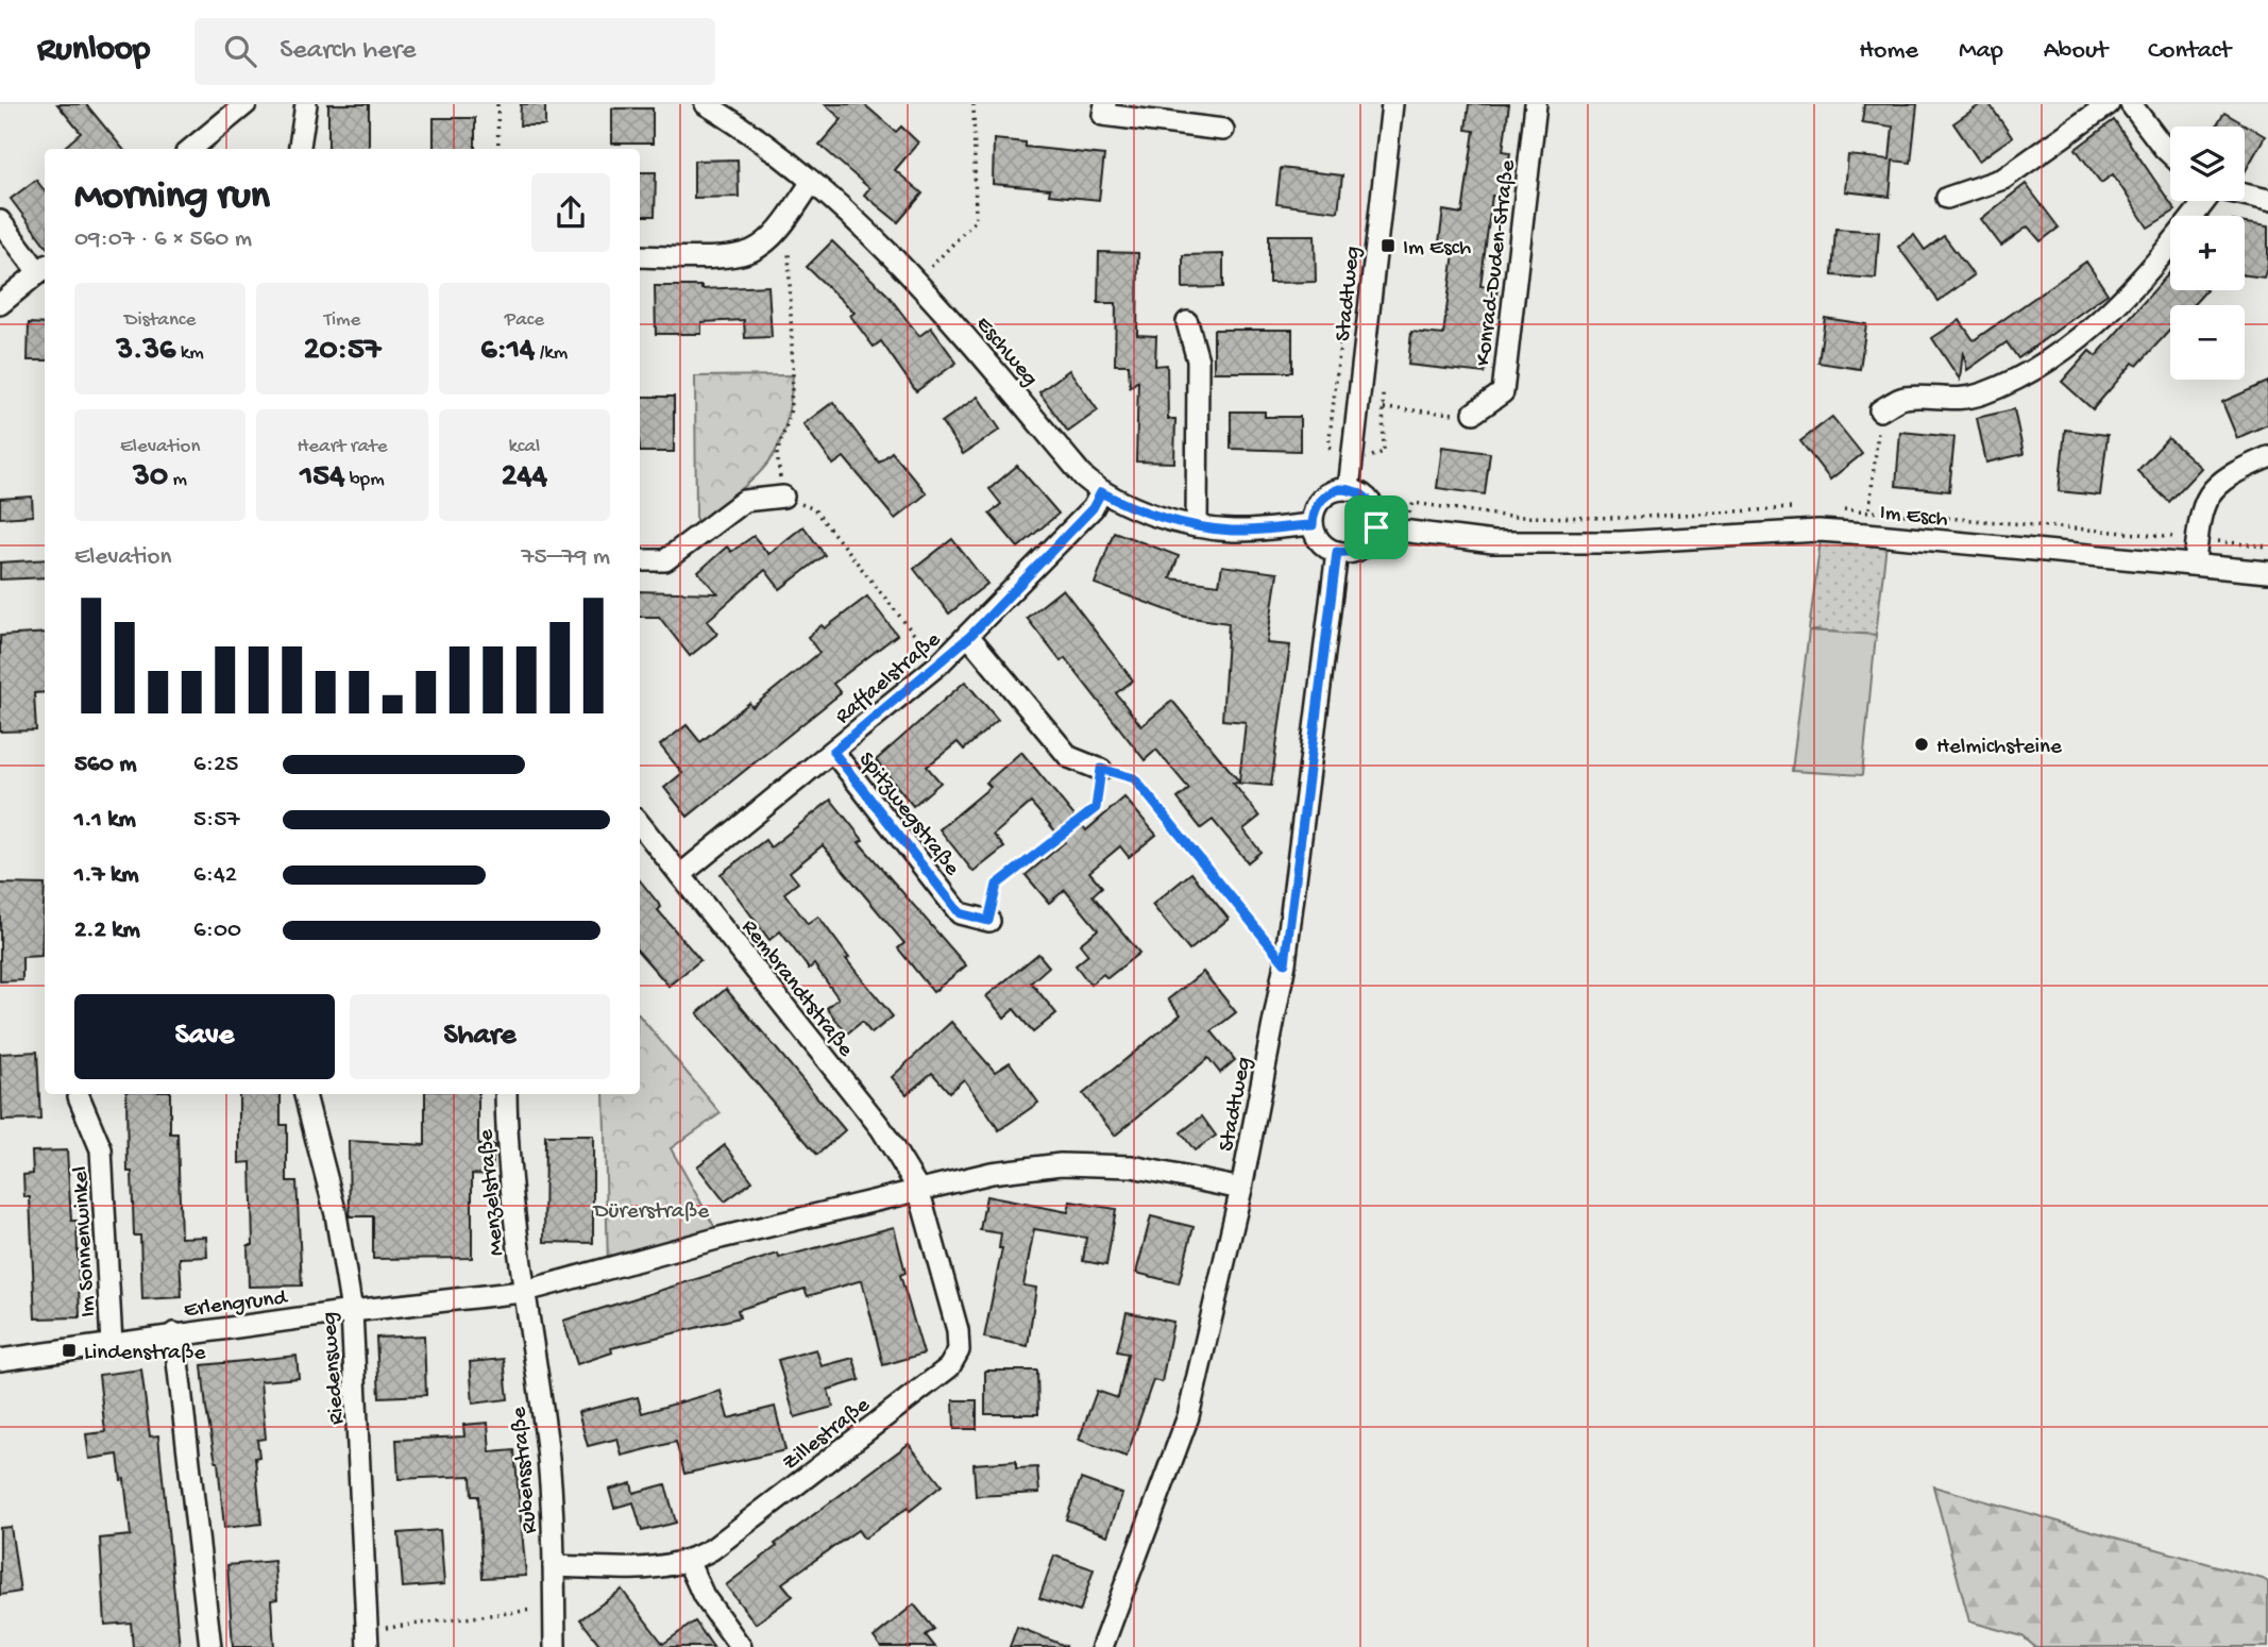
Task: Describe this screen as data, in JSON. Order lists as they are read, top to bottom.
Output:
{
  "streets": {
    "street": [
      "Konrad-Duden-Straße",
      "Stadtweg",
      "Eschweg",
      "Im Esch",
      "Raffaelstraße",
      "Spitzwegstraße",
      "Rembrandtstraße",
      "Menzelstraße",
      "Im Sonnenwinkel",
      "Erlengrund",
      "Riedensweg",
      "Zillestraße",
      "Rubensstraße"
    ]
  },
  "crossings": [
    ["Stadtweg", "Eschweg"],
    ["Stadtweg", "Im Esch"],
    ["Eschweg", "Im Esch"],
    ["Eschweg", "Raffaelstraße"],
    ["Raffaelstraße", "Spitzwegstraße"],
    ["Raffaelstraße", "Rembrandtstraße"],
    ["Rembrandtstraße", "Zillestraße"],
    ["Menzelstraße", "Erlengrund"],
    ["Menzelstraße", "Rubensstraße"],
    ["Im Sonnenwinkel", "Erlengrund"],
    ["Erlengrund", "Riedensweg"],
    ["Erlengrund", "Rubensstraße"],
    ["Zillestraße", "Rubensstraße"]
  ],
  "parks": ["Dürerstraße"],
  "places": {
    "transit": ["Im Esch", "Lindenstraße"],
    "other": ["Helmichsteine"]
  },
  "page": {
    "header": "Runloop",
    "search": "Search here",
    "nav": [
      "Home",
      "Map",
      "About",
      "Contact"
    ],
    "map_buttons": ["+", "−"],
    "heading": ["Morning run", "09:07 · 6 × 560 m"],
    "stats": [
      ["Distance", "3.36 km"],
      ["Time", "20:57"],
      ["Pace", "6:14 /km"],
      ["Elevation", "30 m"],
      ["Heart rate", "154 bpm"],
      ["kcal", "244"]
    ],
    "chart": ["Elevation", "75–79 m"],
    "list": [
      {
        "name": "560 m",
        "note": "6:25"
      },
      {
        "name": "1.1 km",
        "note": "5:57"
      },
      {
        "name": "1.7 km",
        "note": "6:42"
      },
      {
        "name": "2.2 km",
        "note": "6:00"
      }
    ],
    "buttons": ["Save", "Share"]
  }
}
